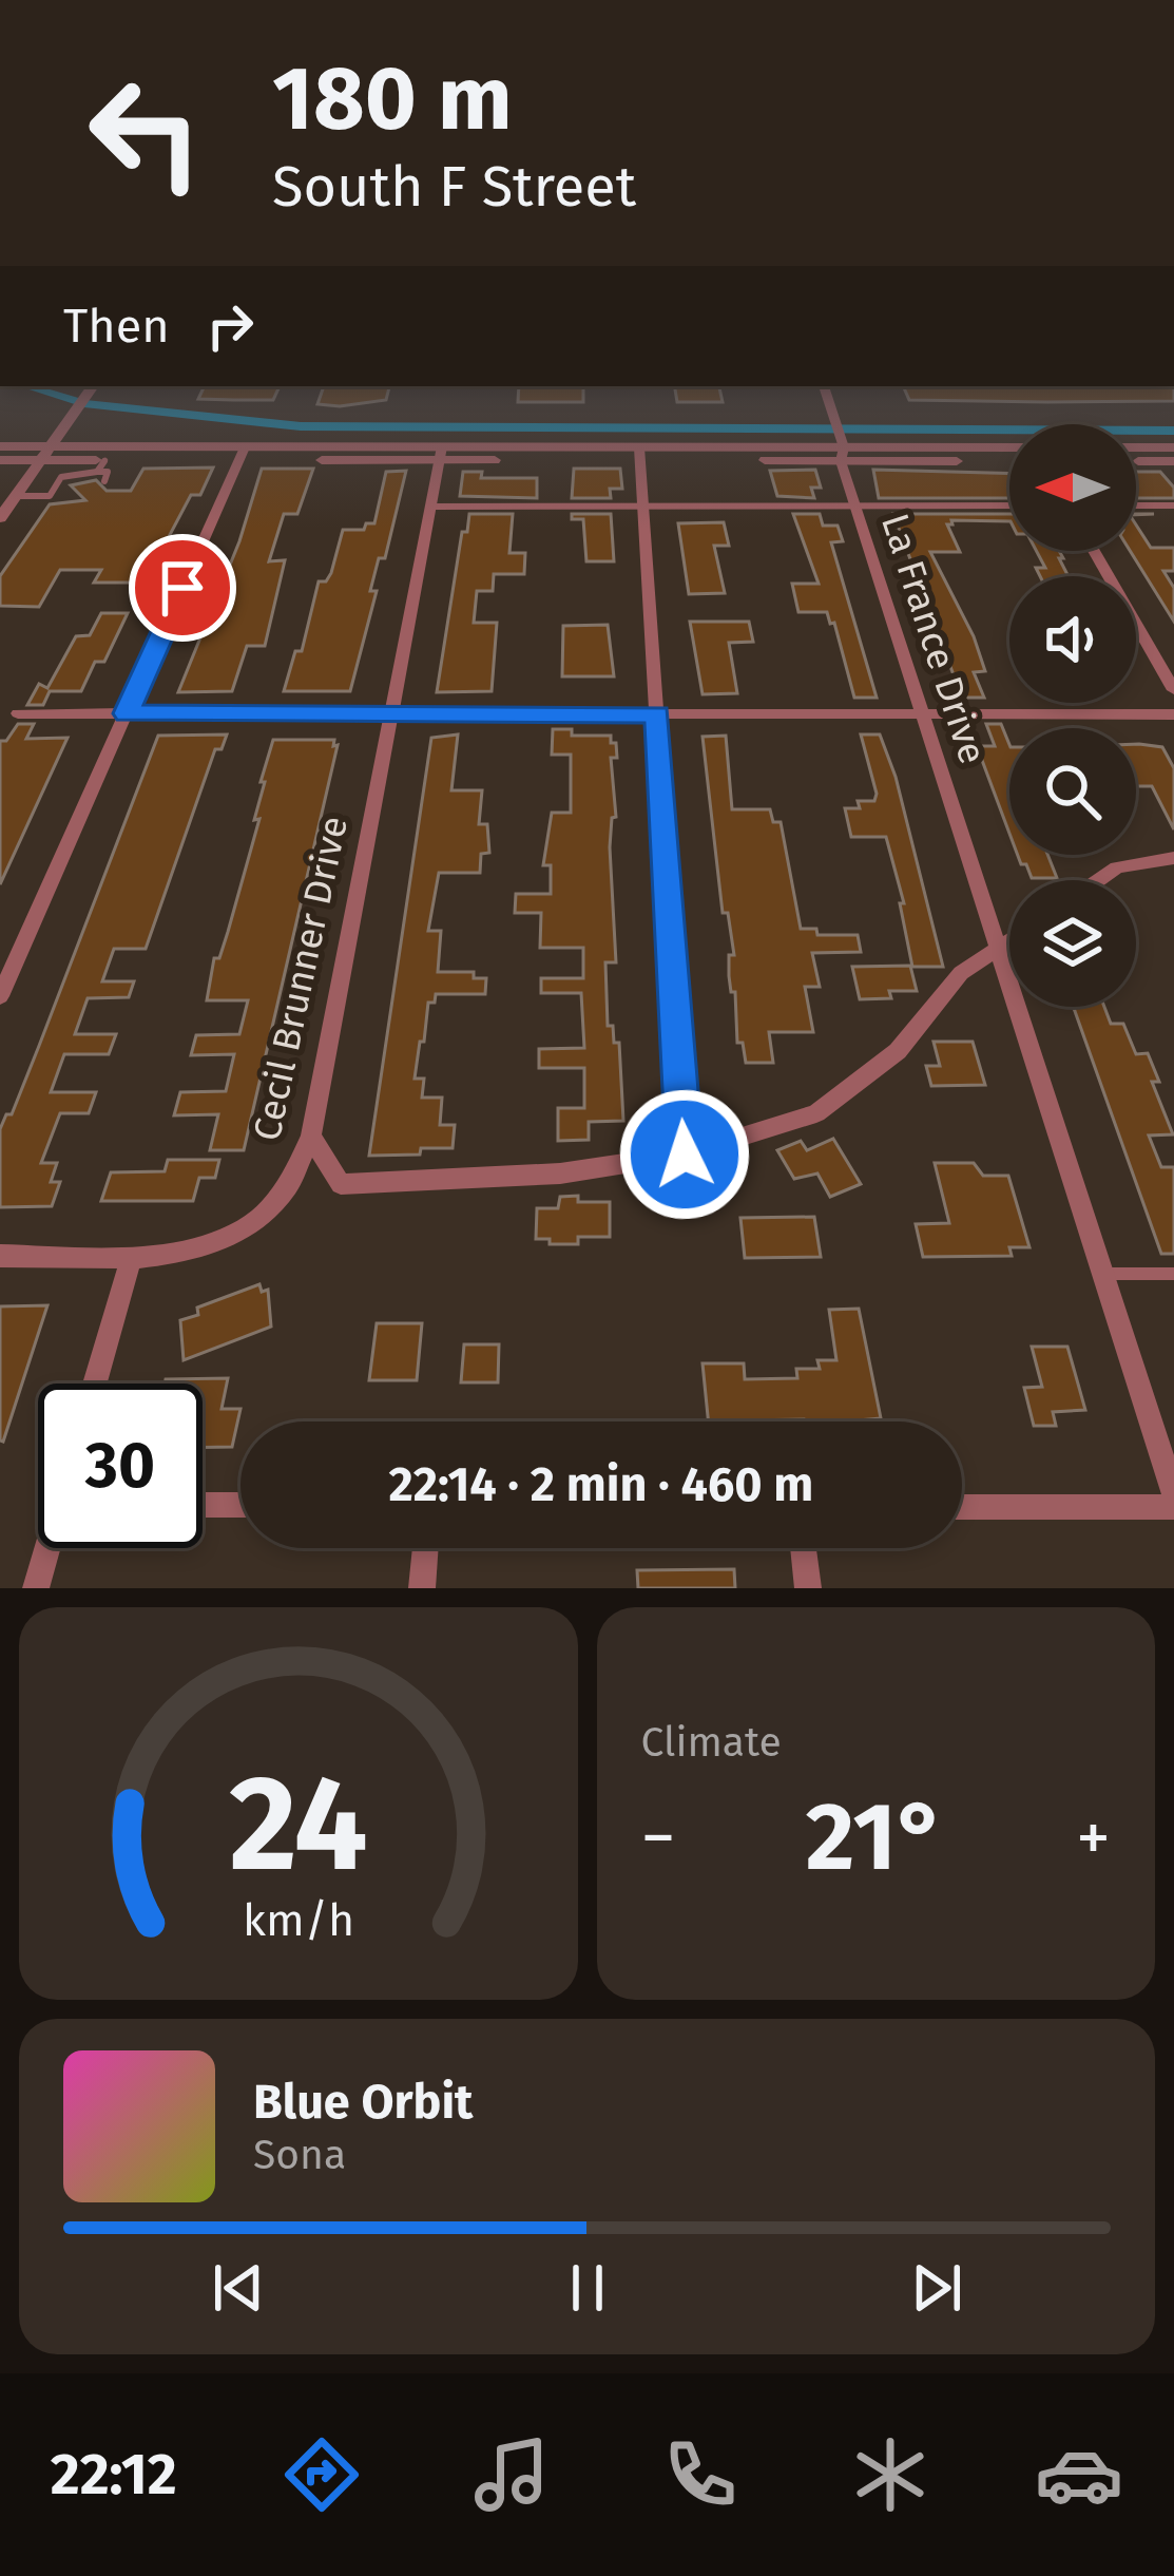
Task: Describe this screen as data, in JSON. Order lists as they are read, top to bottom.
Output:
{
  "streets": {
    "street": ["La France Drive", "Cecil Brunner Drive"]
  },
  "north": "left",
  "page": {
    "turn": ["180 m", "South F Street"],
    "then": "Then",
    "limit": "30",
    "trip": "22:14 · 2 min · 460 m",
    "tile": "Climate",
    "heat": ["−", "21°", "+"],
    "song": ["Blue Orbit", "Sona"],
    "tabs": "22:12",
    "gauge": ["24", "km/h"]
  }
}
